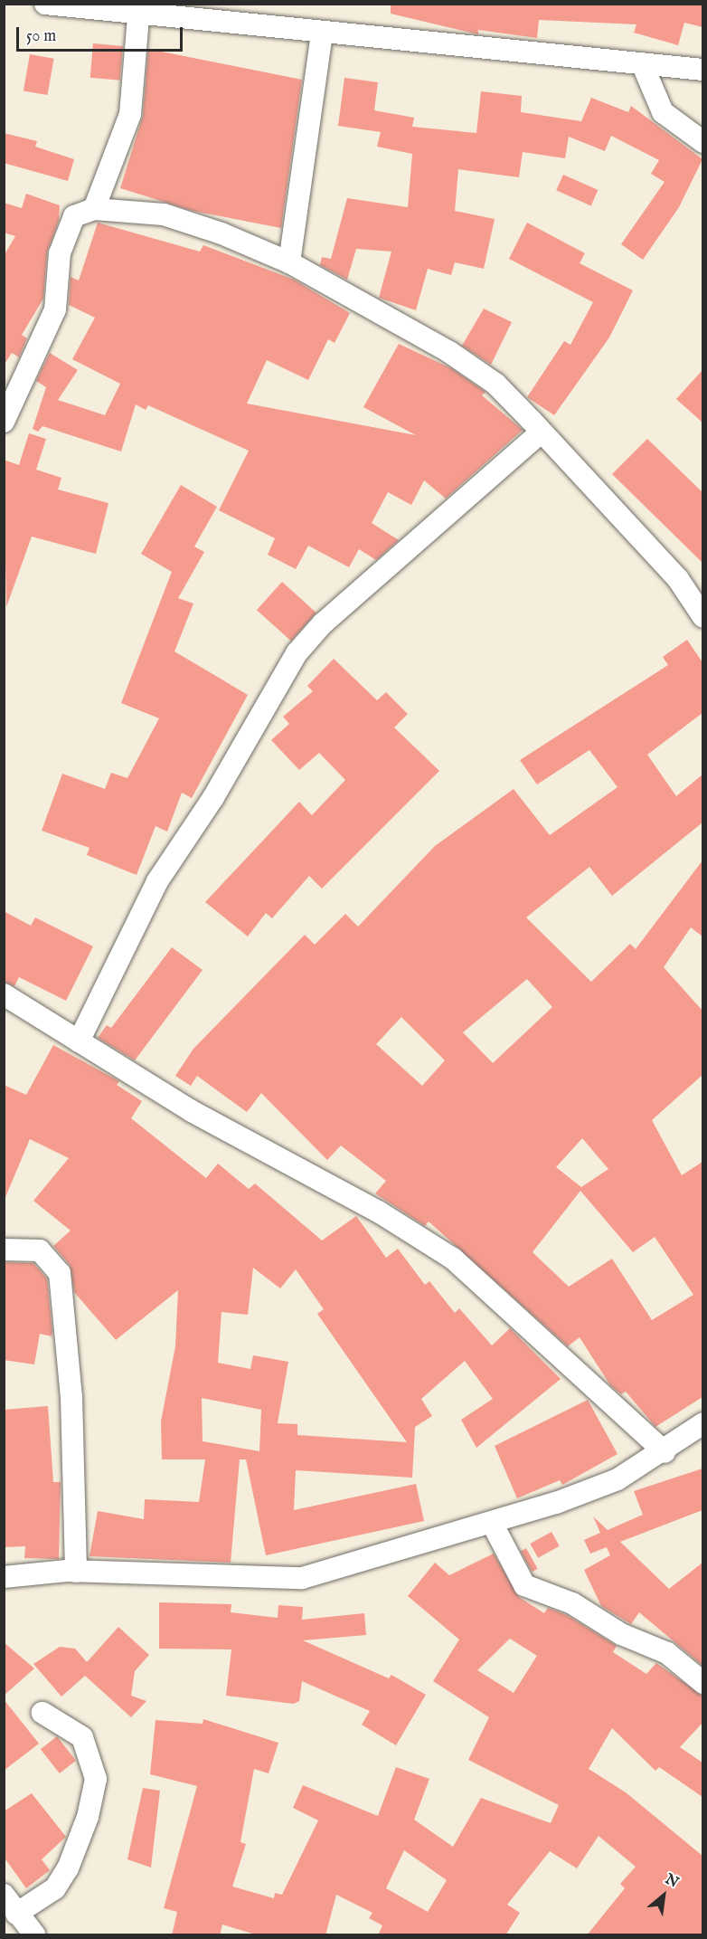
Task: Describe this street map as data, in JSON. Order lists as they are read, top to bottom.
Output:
{
  "scale_bar": "50 m",
  "north": "top right"
}
